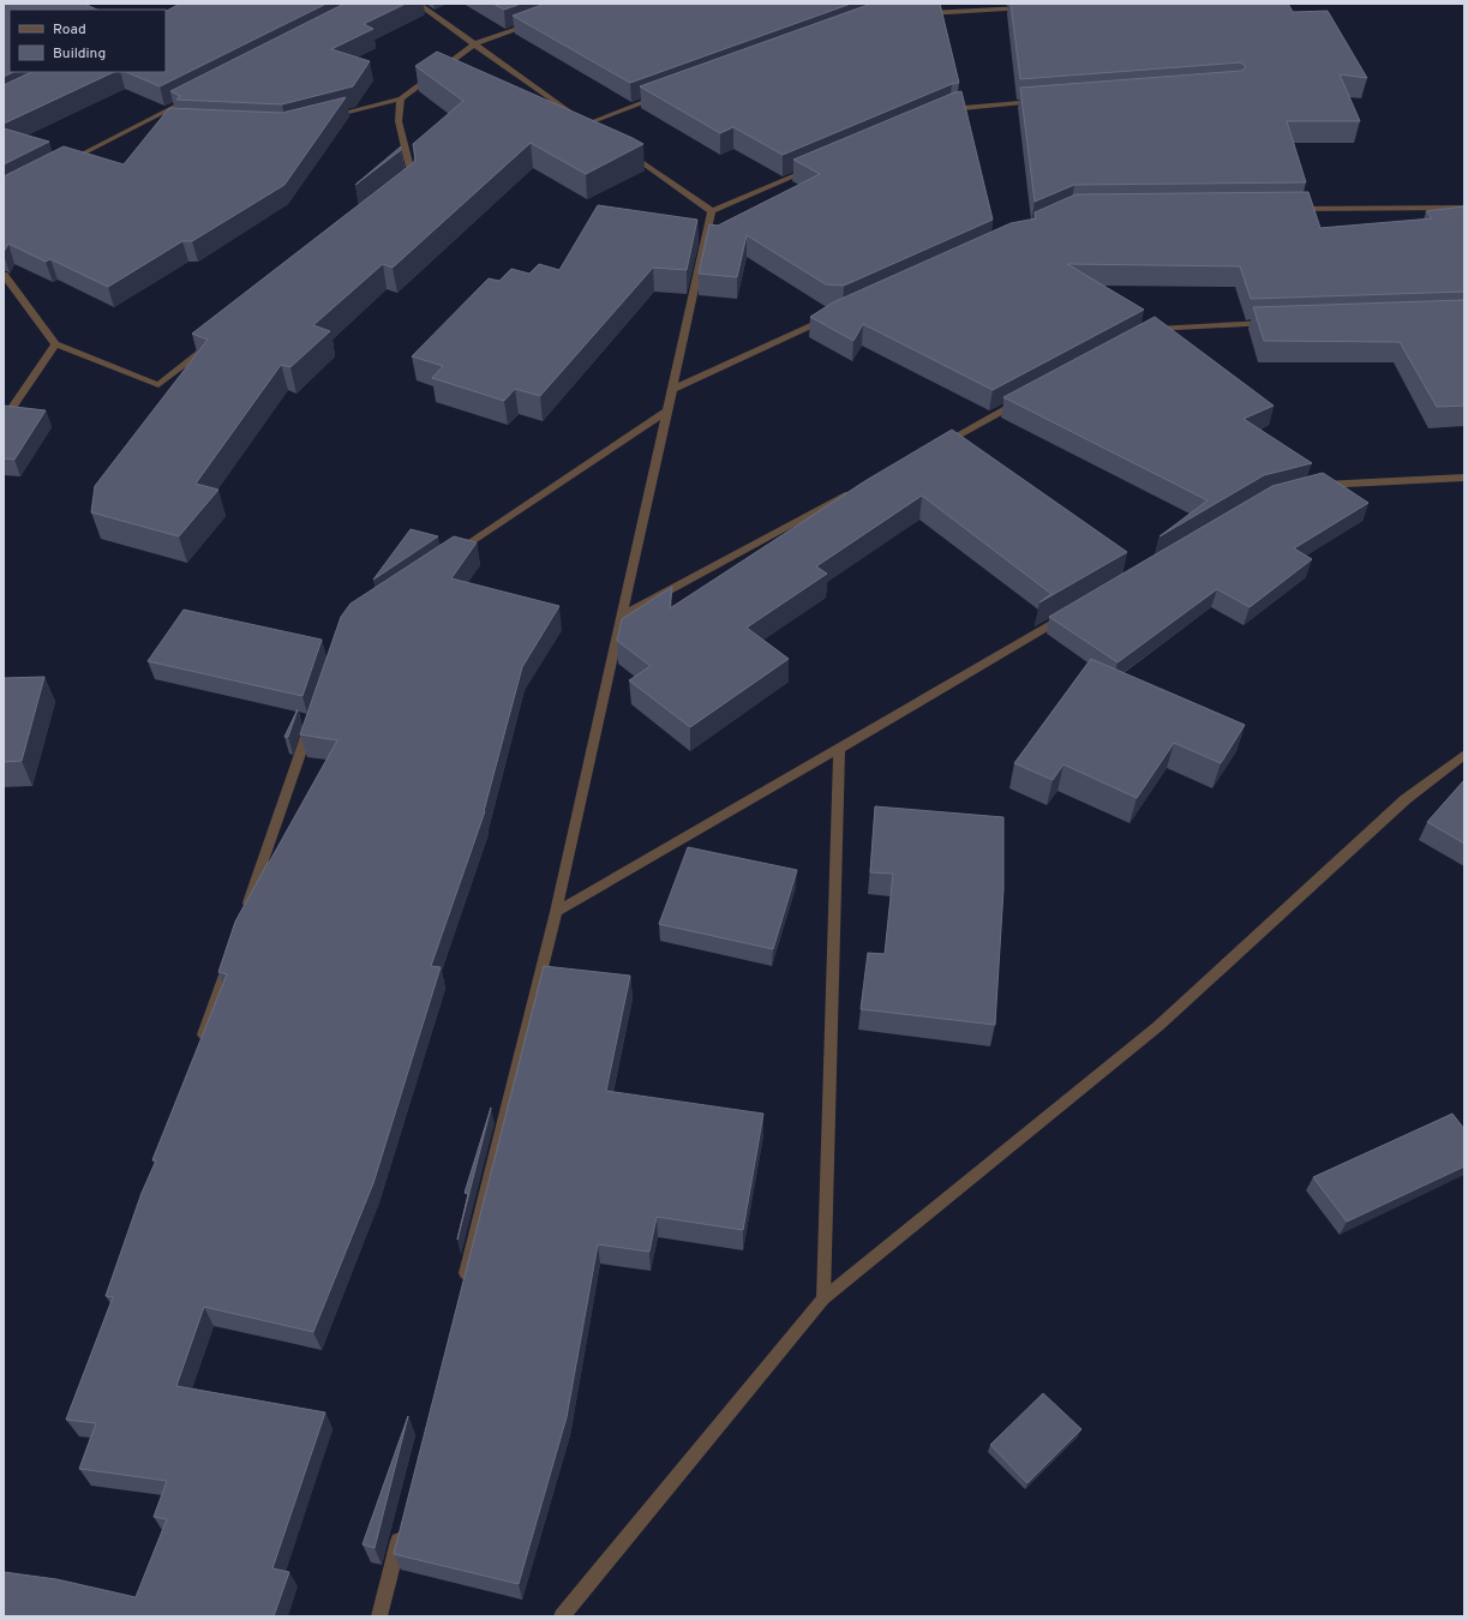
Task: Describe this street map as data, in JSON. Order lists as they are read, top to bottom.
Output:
{
  "legend": ["Road", "Building"]
}
